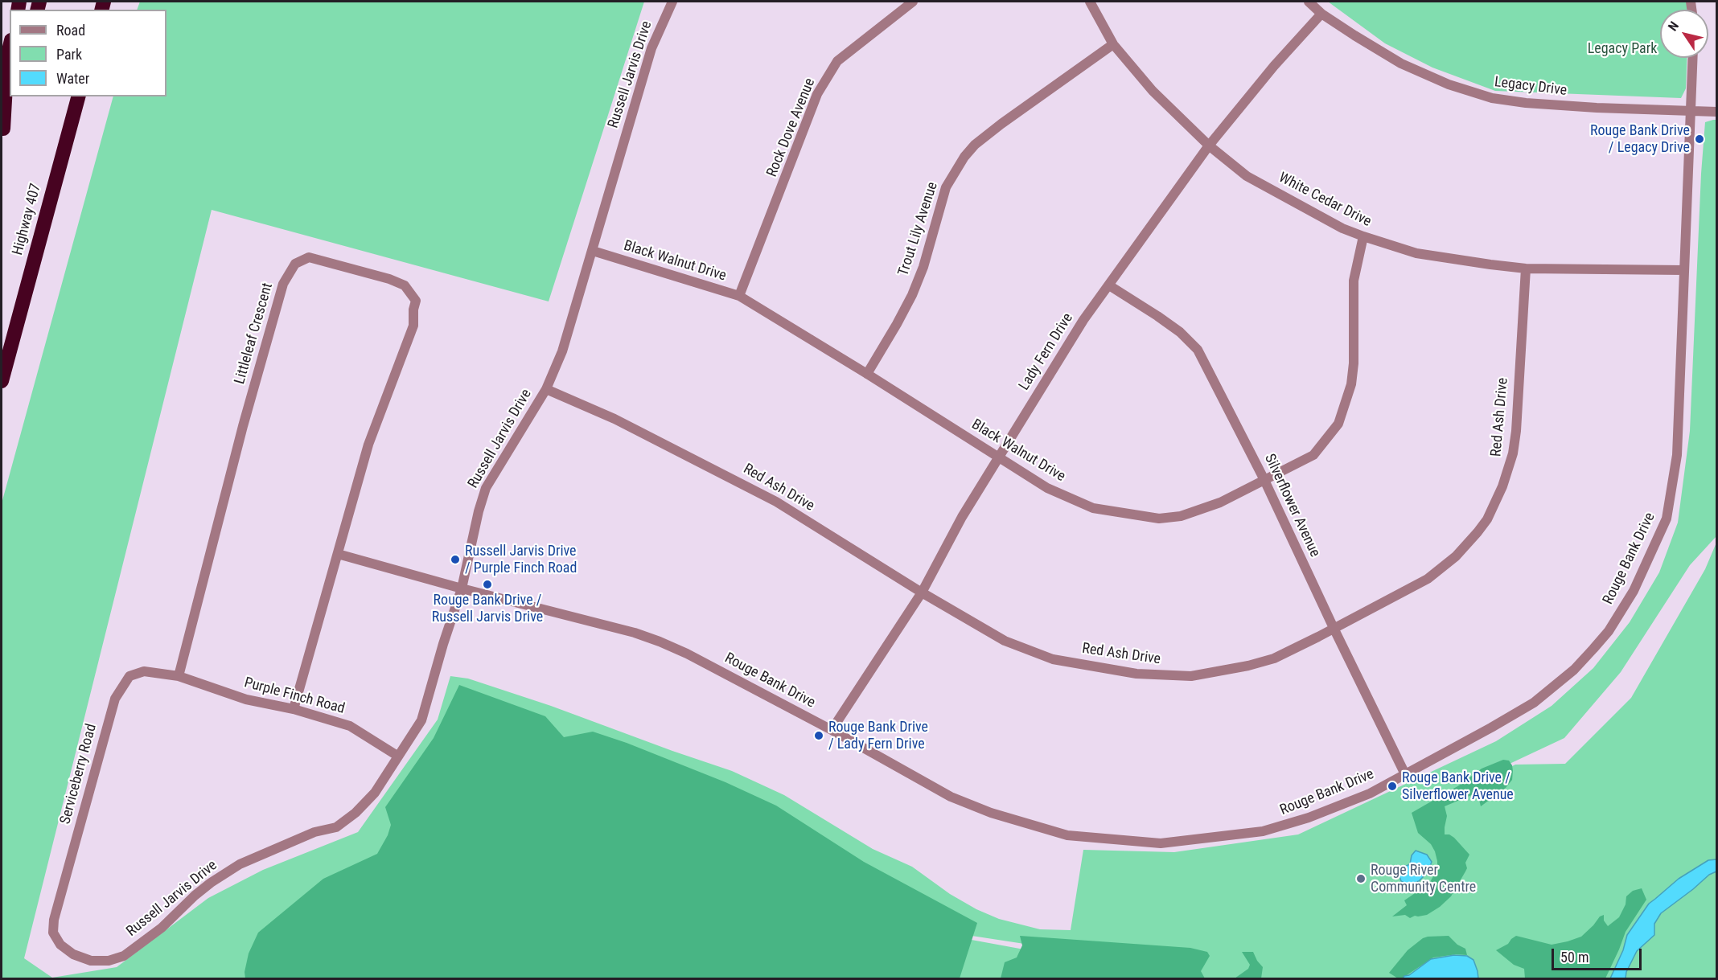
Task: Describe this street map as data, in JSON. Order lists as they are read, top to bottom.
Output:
{
  "streets": {
    "highway": ["Highway 407"],
    "street": [
      "Russell Jarvis Drive",
      "Legacy Drive",
      "Rock Dove Avenue",
      "White Cedar Drive",
      "Trout Lily Avenue",
      "Black Walnut Drive",
      "Littleleaf Crescent",
      "Lady Fern Drive",
      "Red Ash Drive",
      "Silverflower Avenue",
      "Rouge Bank Drive",
      "Purple Finch Road",
      "Serviceberry Road"
    ]
  },
  "crossings": [
    ["Russell Jarvis Drive", "Black Walnut Drive"],
    ["Russell Jarvis Drive", "Red Ash Drive"],
    ["Russell Jarvis Drive", "Rouge Bank Drive"],
    ["Russell Jarvis Drive", "Purple Finch Road"],
    ["Russell Jarvis Drive", "Serviceberry Road"],
    ["Legacy Drive", "Lady Fern Drive"],
    ["Legacy Drive", "Rouge Bank Drive"],
    ["Rock Dove Avenue", "Black Walnut Drive"],
    ["White Cedar Drive", "Trout Lily Avenue"],
    ["White Cedar Drive", "Black Walnut Drive"],
    ["White Cedar Drive", "Lady Fern Drive"],
    ["White Cedar Drive", "Red Ash Drive"],
    ["White Cedar Drive", "Rouge Bank Drive"],
    ["Trout Lily Avenue", "Black Walnut Drive"],
    ["Black Walnut Drive", "Lady Fern Drive"],
    ["Black Walnut Drive", "Silverflower Avenue"],
    ["Littleleaf Crescent", "Purple Finch Road"],
    ["Littleleaf Crescent", "Serviceberry Road"],
    ["Lady Fern Drive", "Red Ash Drive"],
    ["Lady Fern Drive", "Silverflower Avenue"],
    ["Lady Fern Drive", "Rouge Bank Drive"],
    ["Red Ash Drive", "Silverflower Avenue"],
    ["Silverflower Avenue", "Rouge Bank Drive"],
    ["Purple Finch Road", "Serviceberry Road"]
  ],
  "parks": ["Legacy Park"],
  "places": [
    "Rouge Bank Drive / Legacy Drive",
    "Russell Jarvis Drive / Purple Finch Road",
    "Rouge Bank Drive / Russell Jarvis Drive",
    "Rouge Bank Drive / Lady Fern Drive",
    "Rouge Bank Drive / Silverflower Avenue",
    "Rouge River Community Centre"
  ],
  "legend": ["Road", "Park", "Water"],
  "scale_bar": "50 m",
  "north": "top left"
}
